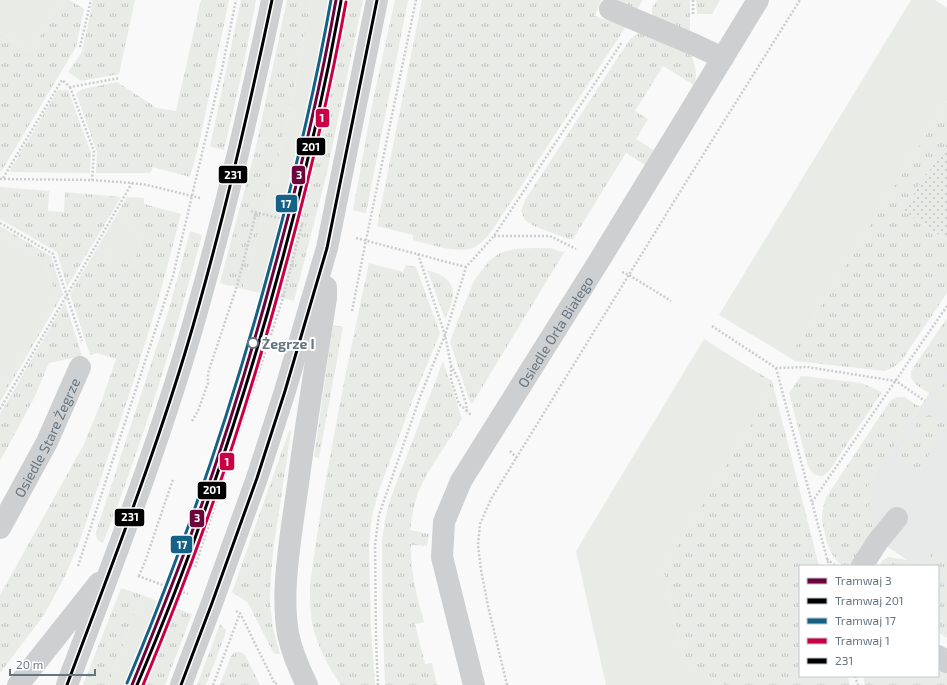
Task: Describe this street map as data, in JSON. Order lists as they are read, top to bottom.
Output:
{
  "streets": {
    "street": ["Osiedle Orła Białego", "Osiedle Stare Żegrze"]
  },
  "places": ["Żegrze I"],
  "lines": [
    "tram line 3",
    "tram line 17",
    "transit line 231",
    "tram line 201",
    "tram line 1"
  ],
  "legend": [
    "Tramwaj 3",
    "Tramwaj 201",
    "Tramwaj 17",
    "Tramwaj 1",
    "231"
  ],
  "scale_bar": "20 m"
}
